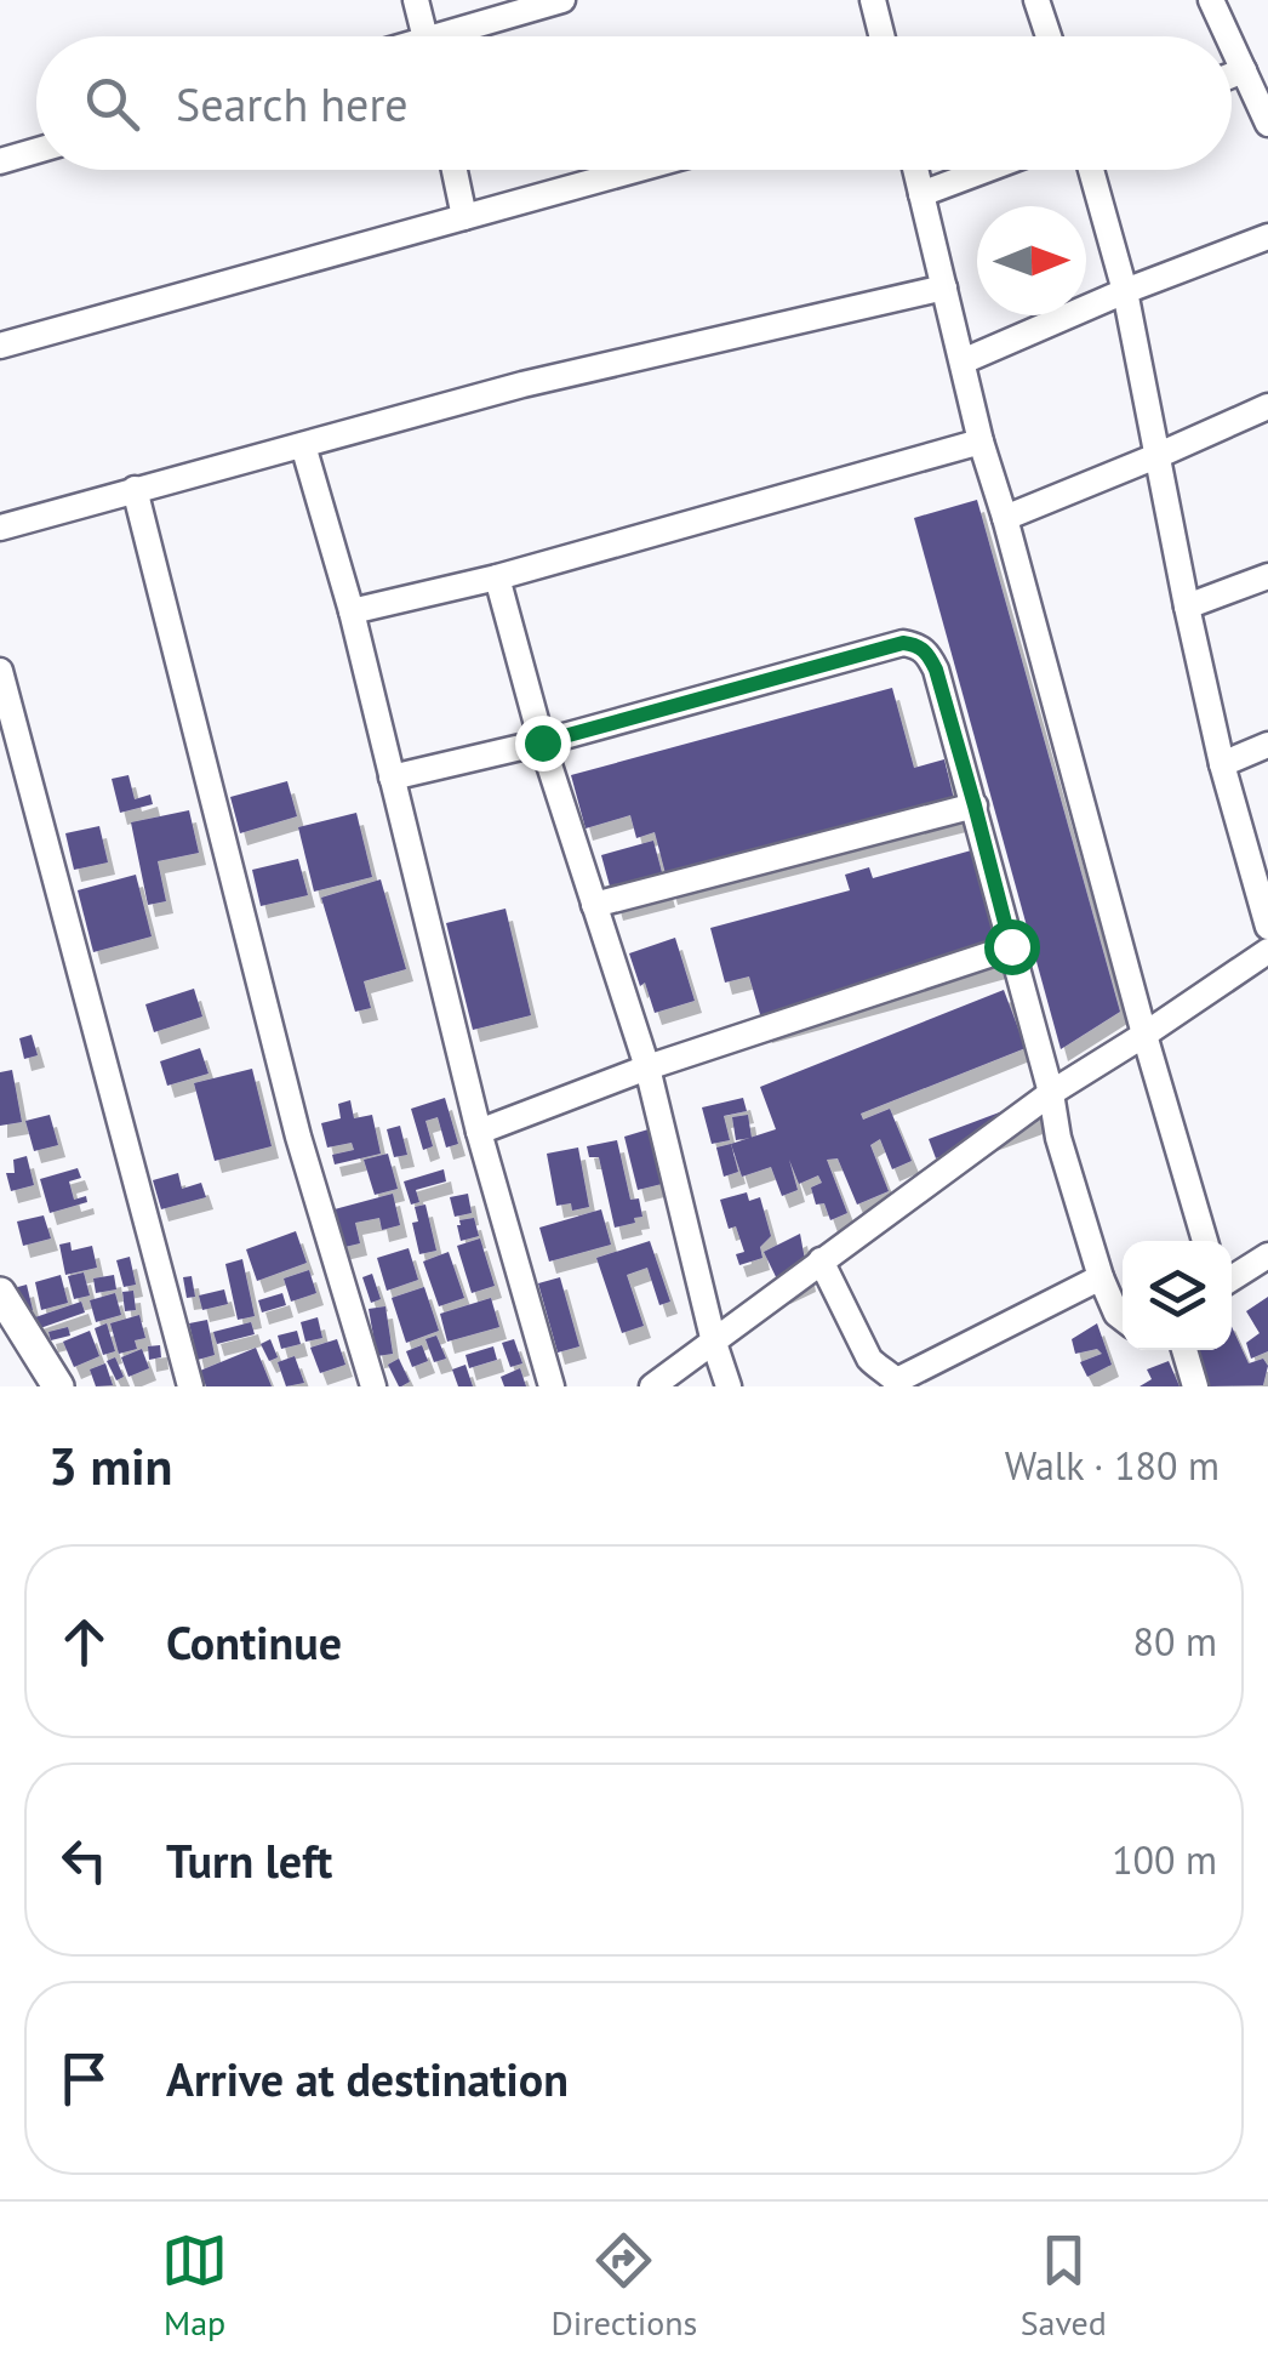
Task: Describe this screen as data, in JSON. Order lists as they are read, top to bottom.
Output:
{
  "north": "right",
  "page": {
    "search": "Search here",
    "heading": ["3 min", "Walk · 180 m"],
    "list": [
      ["Continue", "80 m"],
      ["Turn left", "100 m"],
      "Arrive at destination"
    ],
    "nav": ["Map", "Directions", "Saved"]
  }
}
